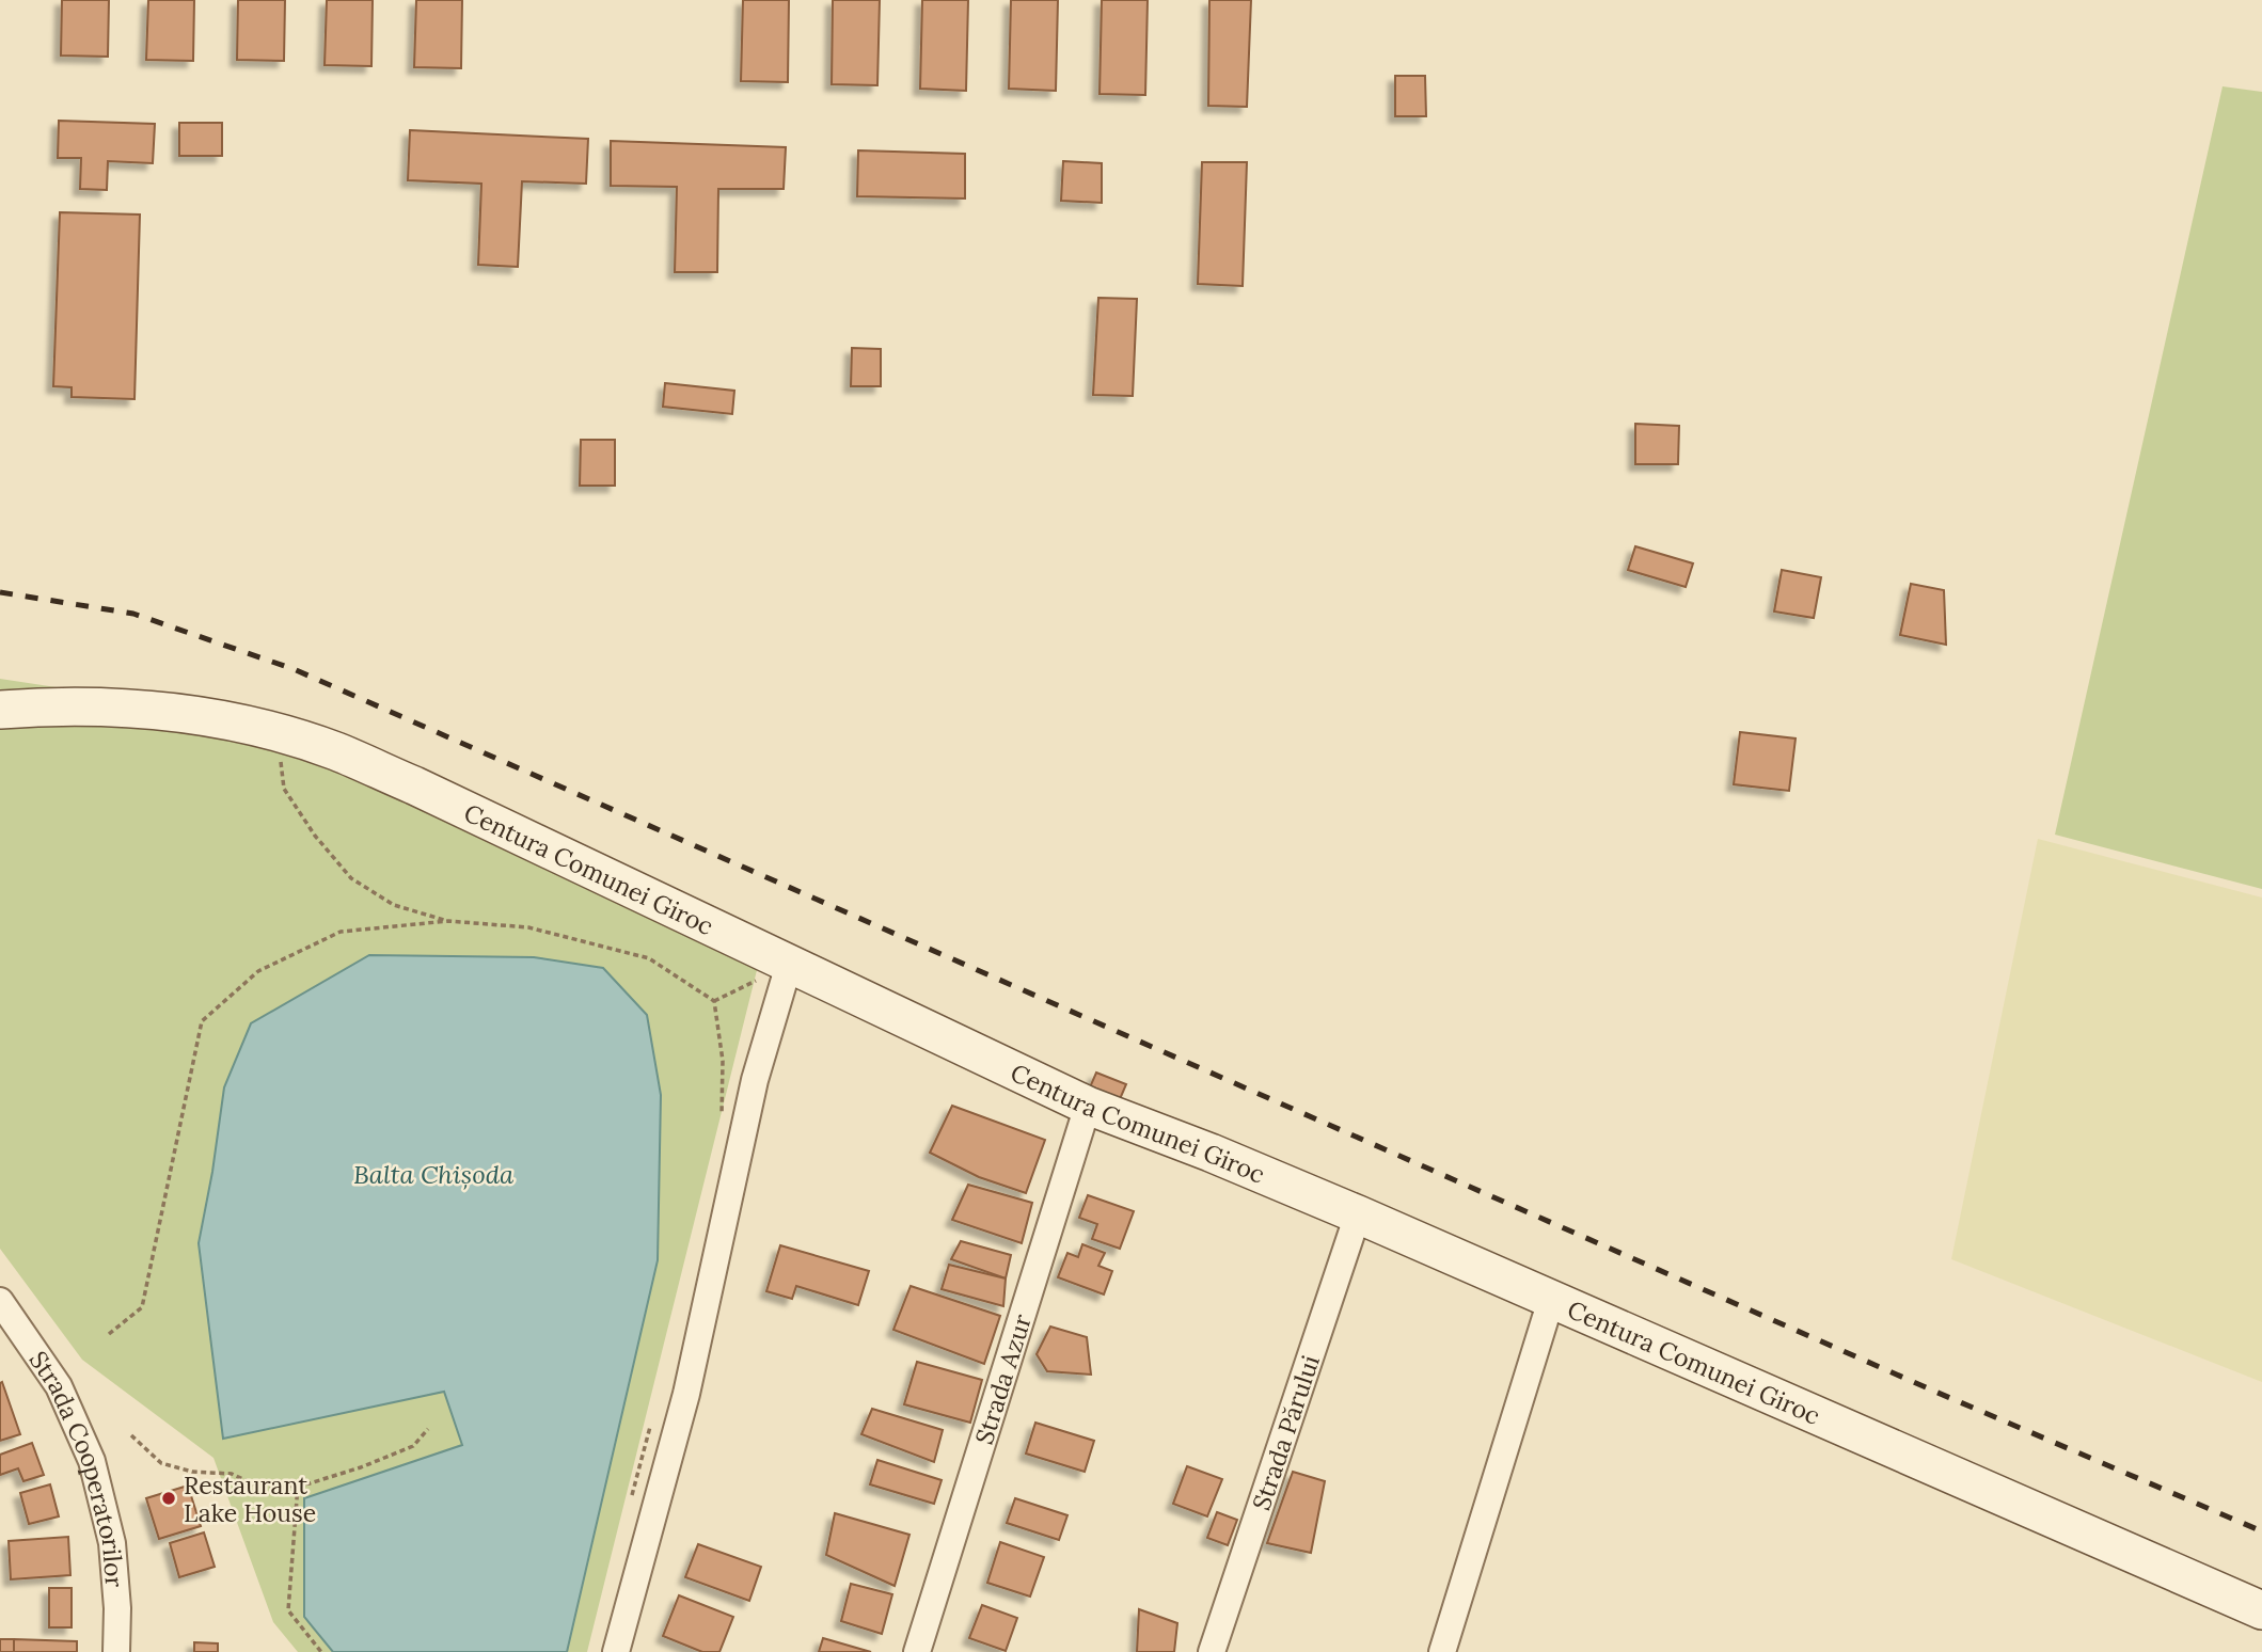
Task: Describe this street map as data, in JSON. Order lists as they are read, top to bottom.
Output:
{
  "streets": {
    "main road": ["Centura Comunei Giroc"],
    "street": ["Strada Azur", "Strada Părului", "Strada Cooperatorilor"]
  },
  "crossings": [
    ["Centura Comunei Giroc", "Strada Azur"],
    ["Centura Comunei Giroc", "Strada Părului"]
  ],
  "water": ["Balta Chișoda"],
  "places": ["Restaurant Lake House"]
}
